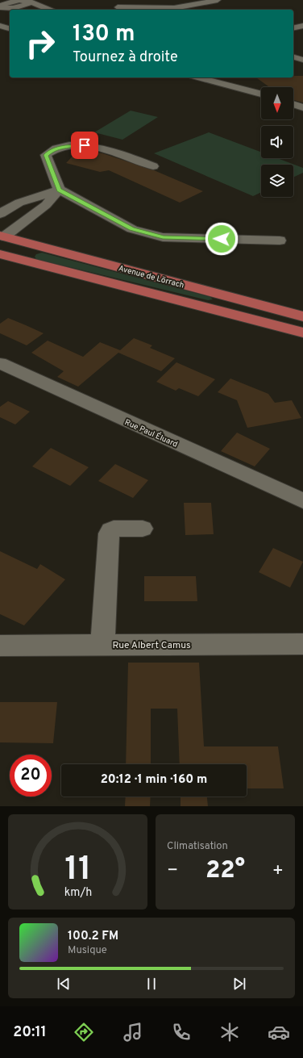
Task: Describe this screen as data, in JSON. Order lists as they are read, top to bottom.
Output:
{
  "streets": {
    "main road": ["Avenue de Lörrach"],
    "street": ["Rue Paul Éluard", "Rue Albert Camus"]
  },
  "north": "bottom",
  "page": {
    "turn": ["130 m", "Tournez à droite"],
    "limit": "20",
    "trip": "20:12 · 1 min · 160 m",
    "tile": "Climatisation",
    "heat": ["−", "22°", "+"],
    "song": ["100.2 FM", "Musique"],
    "tabs": "20:11",
    "gauge": ["11", "km/h"]
  }
}
